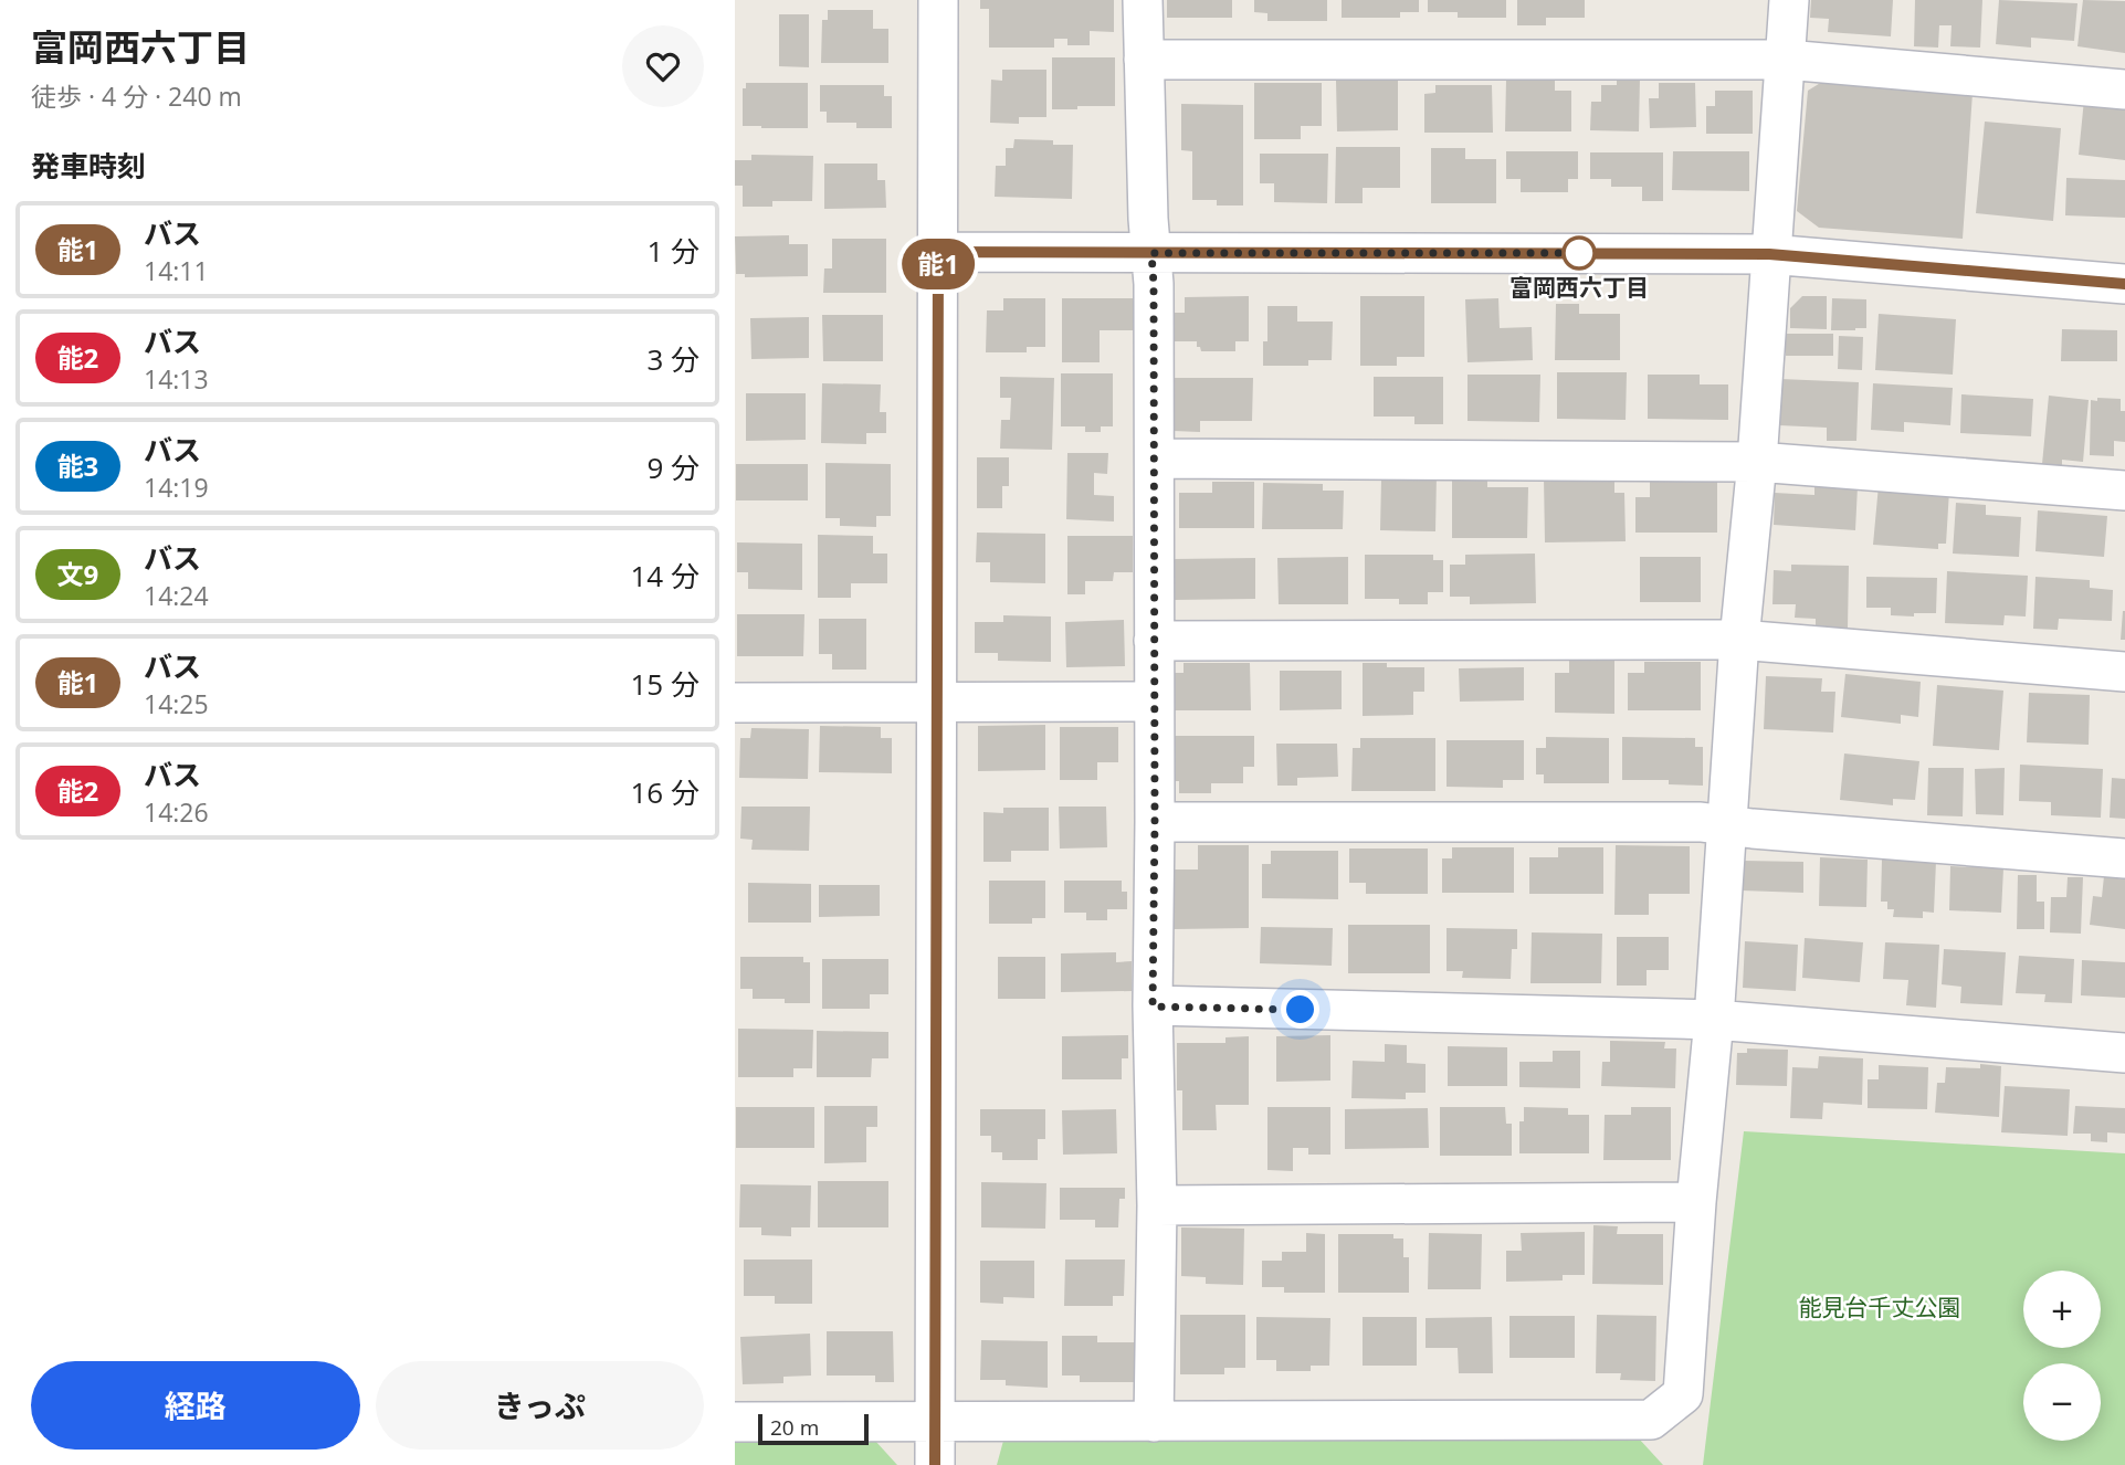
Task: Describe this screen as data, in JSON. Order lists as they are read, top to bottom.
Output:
{
  "parks": ["能見台千丈公園"],
  "places": ["富岡西六丁目"],
  "lines": ["bus line 能1"],
  "scale_bar": "20 m",
  "page": {
    "heading": [
      ["富岡西六丁目", "徒歩 · 4 分 · 240 m"],
      "発車時刻"
    ],
    "on_map": "能1",
    "list": [
      {
        "mark": "能1",
        "name": "バス",
        "note": "14:11",
        "value": "1 分"
      },
      {
        "mark": "能2",
        "name": "バス",
        "note": "14:13",
        "value": "3 分"
      },
      {
        "mark": "能3",
        "name": "バス",
        "note": "14:19",
        "value": "9 分"
      },
      {
        "mark": "文9",
        "name": "バス",
        "note": "14:24",
        "value": "14 分"
      },
      {
        "mark": "能1",
        "name": "バス",
        "note": "14:25",
        "value": "15 分"
      },
      {
        "mark": "能2",
        "name": "バス",
        "note": "14:26",
        "value": "16 分"
      }
    ],
    "map_buttons": ["+", "−"],
    "buttons": ["経路", "きっぷ"],
    "scale": "20 m"
  }
}
